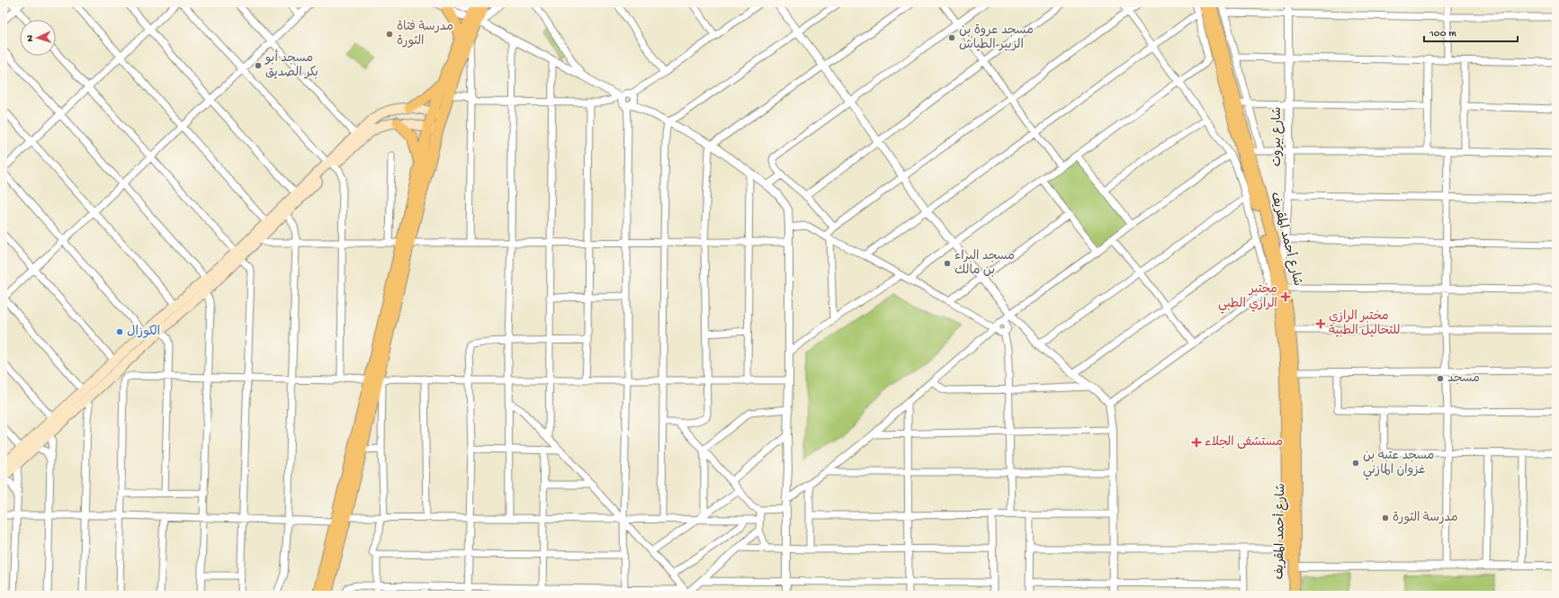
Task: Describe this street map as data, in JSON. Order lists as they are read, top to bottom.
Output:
{
  "streets": {
    "main road": ["شارع أحمد المقريف"],
    "street": ["شارع بيروت"]
  },
  "crossings": [
    ["شارع بيروت", "شارع أحمد المقريف"]
  ],
  "places": {
    "other": [
      "مدرسة فتاة الثورة",
      "مسجد عروة بن الزبير-الطياش",
      "مسجد أبو بكر الصديق",
      "مسجد البراء بن مالك",
      "الكوزال",
      "مسجد",
      "مسجد عتبه بن غزوان المازني",
      "مدرسة الثورة"
    ],
    "health": ["مختبر الرازي الطبي", "مختبر الرازي للتحاليل الطبية", "مستشفى الجلاء"]
  },
  "scale_bar": "100 m",
  "north": "left"
}
